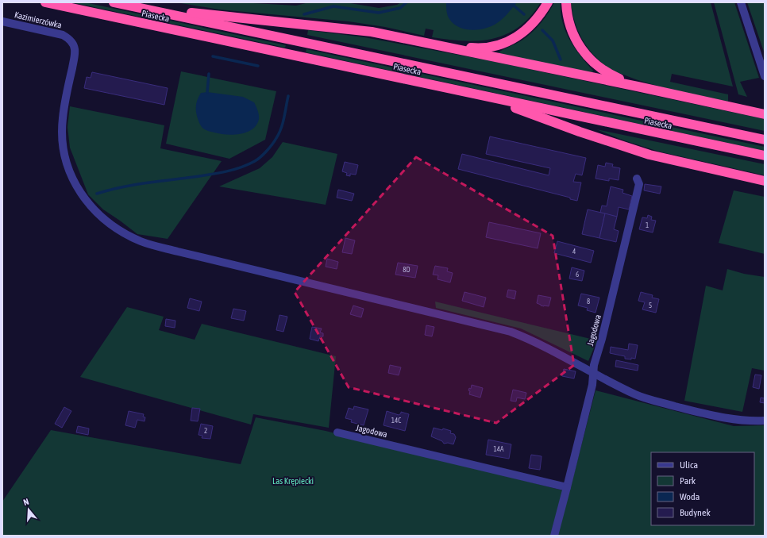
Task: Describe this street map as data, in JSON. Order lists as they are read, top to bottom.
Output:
{
  "streets": {
    "highway": ["Piasecka"],
    "street": ["Kazimierzówka", "Jagodowa"]
  },
  "crossings": [
    ["Kazimierzówka", "Jagodowa"]
  ],
  "parks": ["Las Krępiecki"],
  "house_numbers": [
    "1",
    "4",
    "8D",
    "6",
    "8",
    "5",
    "14C",
    "2",
    "14A"
  ],
  "legend": [
    "Ulica",
    "Park",
    "Woda",
    "Budynek"
  ],
  "north": "top"
}
